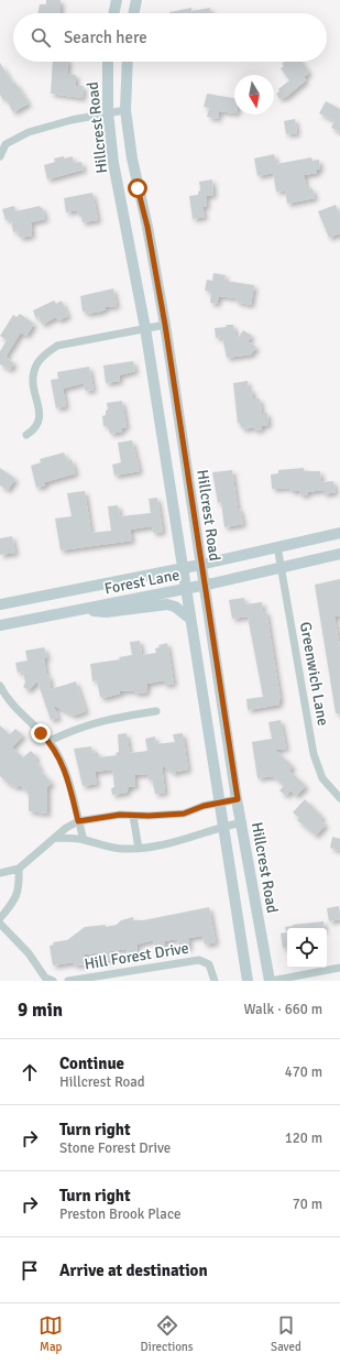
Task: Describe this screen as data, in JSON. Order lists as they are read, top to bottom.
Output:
{
  "streets": {
    "main road": ["Hillcrest Road", "Forest Lane"],
    "street": ["Greenwich Lane", "Hill Forest Drive"]
  },
  "crossings": [
    ["Hillcrest Road", "Forest Lane"],
    ["Forest Lane", "Greenwich Lane"]
  ],
  "north": "bottom",
  "page": {
    "search": "Search here",
    "heading": ["9 min", "Walk · 660 m"],
    "list": [
      ["Continue", "Hillcrest Road", "470 m"],
      ["Turn right", "Stone Forest Drive", "120 m"],
      ["Turn right", "Preston Brook Place", "70 m"],
      "Arrive at destination"
    ],
    "nav": ["Map", "Directions", "Saved"]
  }
}
